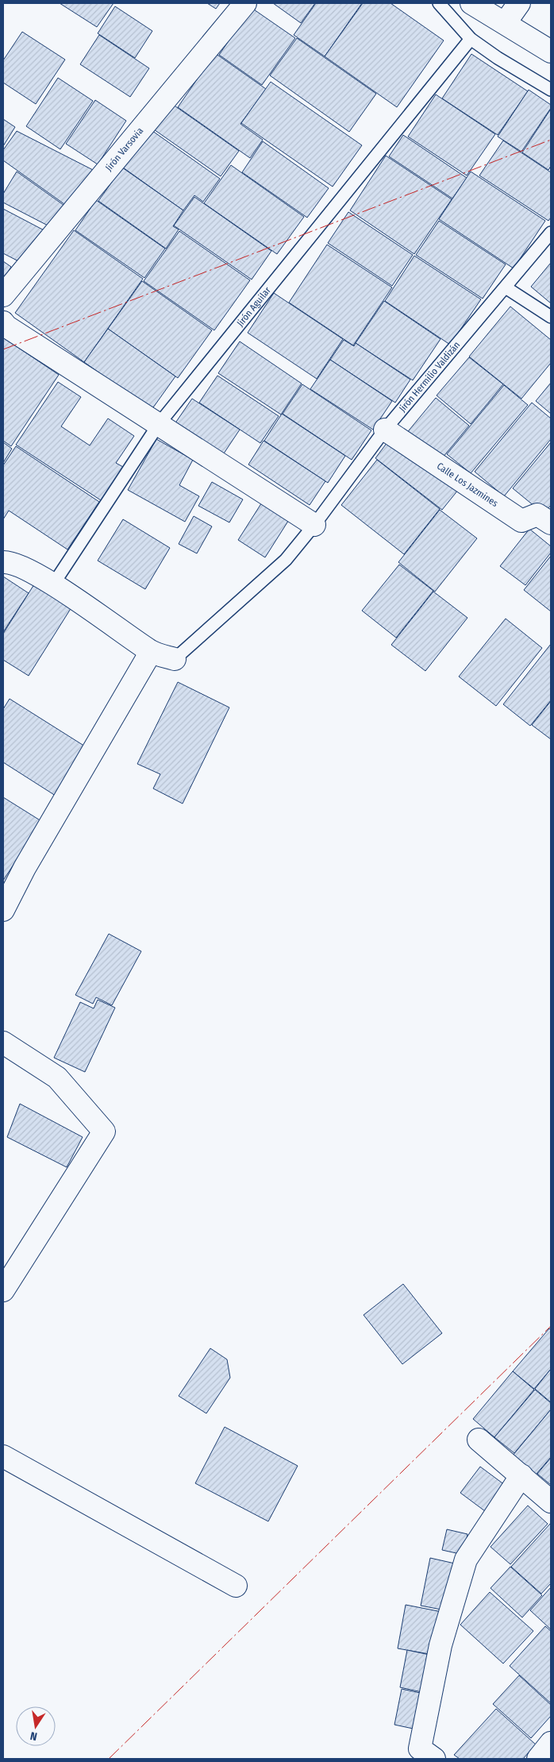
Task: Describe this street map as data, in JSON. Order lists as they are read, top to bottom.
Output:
{
  "streets": {
    "street": ["Jirón Varsovia", "Calle Los Jazmines"],
    "lane": ["Jirón Aguilar", "Jirón Hermilio Valdizán"]
  },
  "crossings": [
    ["Jirón Hermilio Valdizán", "Calle Los Jazmines"]
  ],
  "north": "bottom"
}
